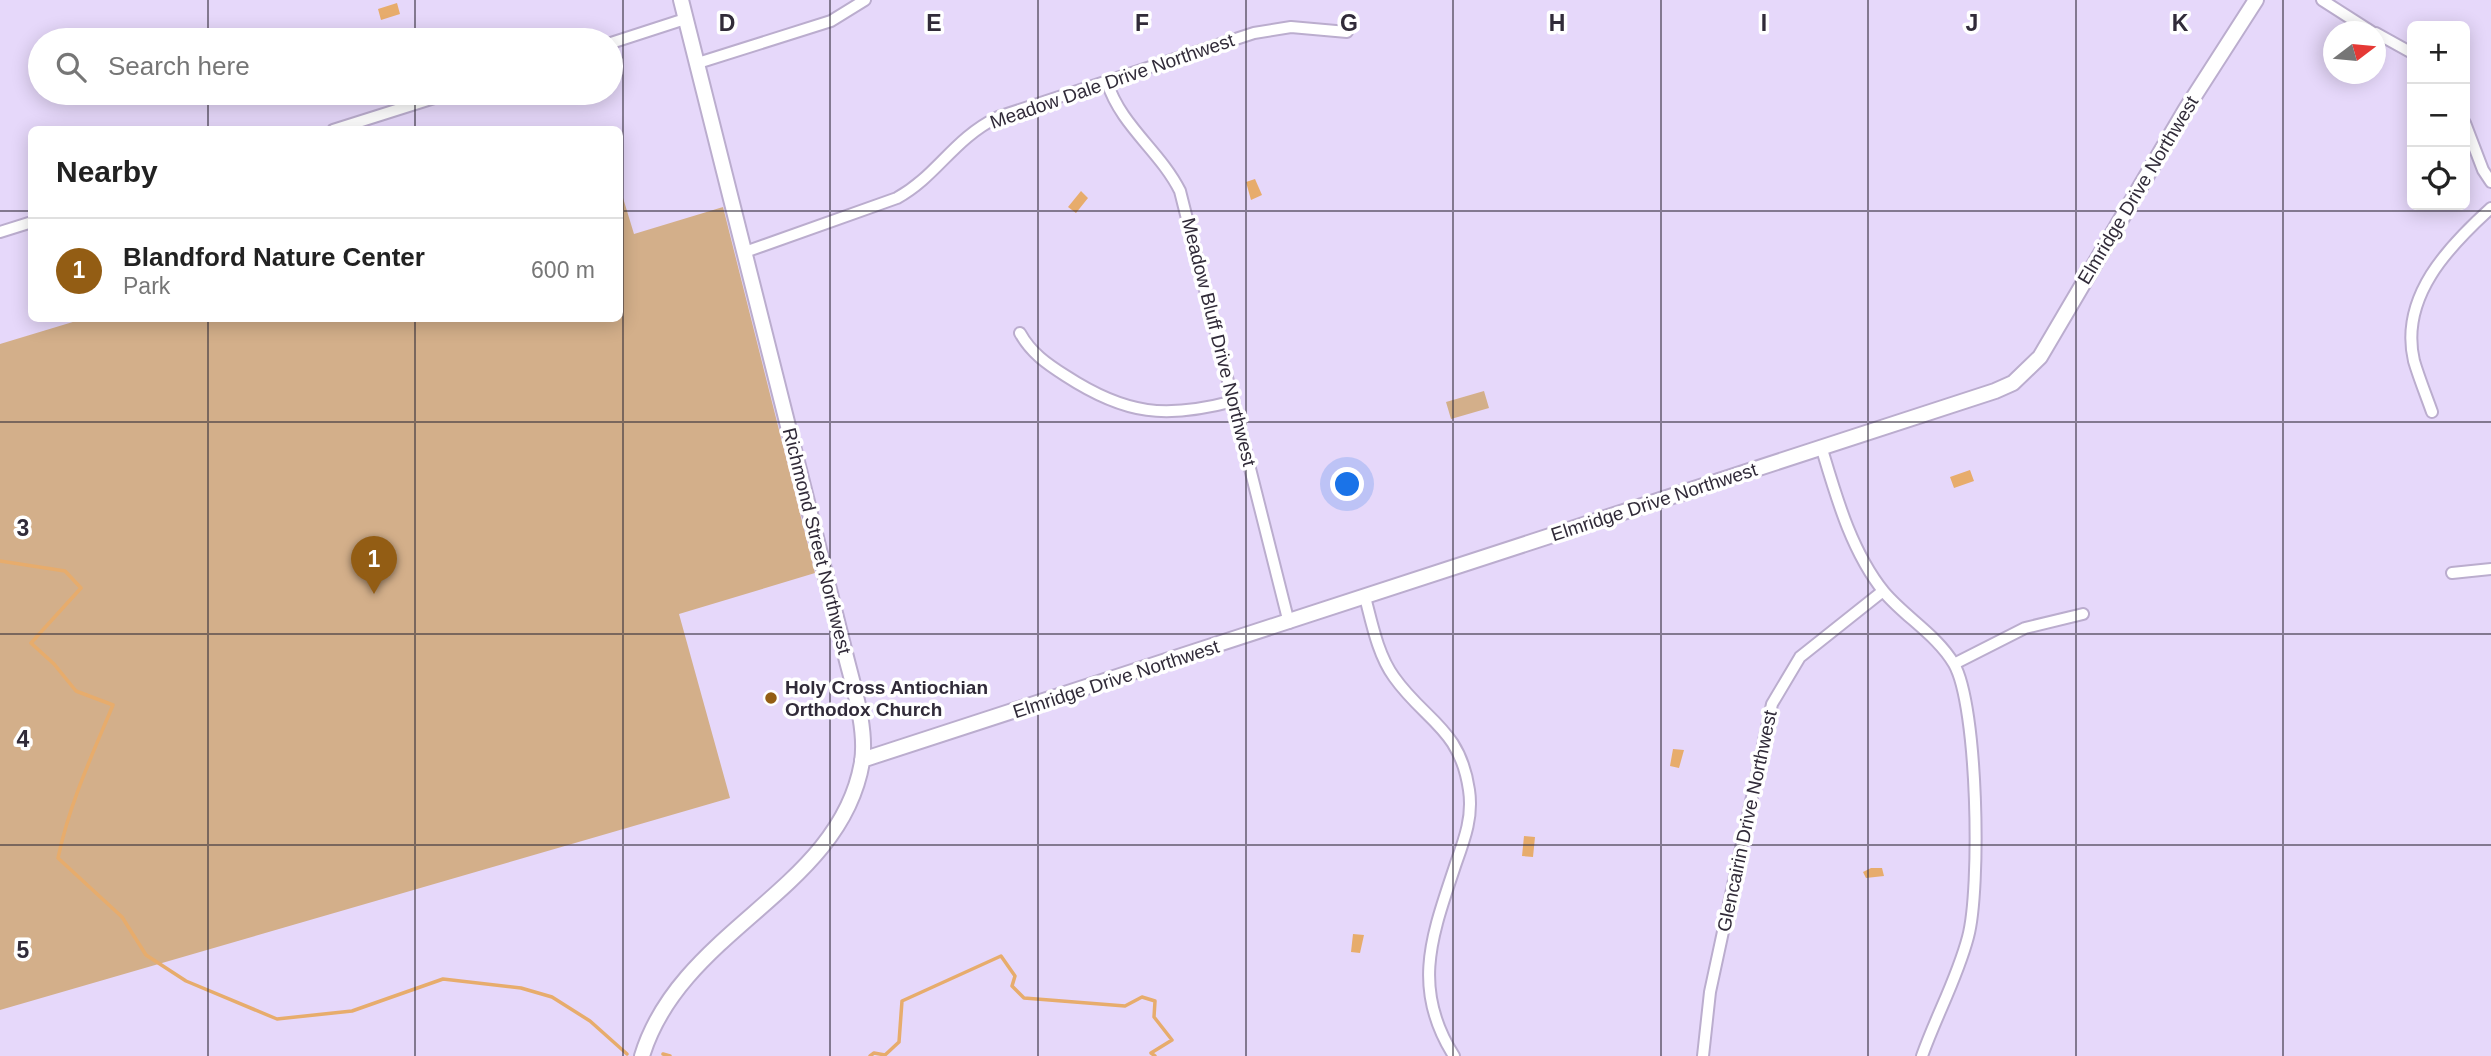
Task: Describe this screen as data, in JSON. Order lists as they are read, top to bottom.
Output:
{
  "streets": {
    "street": [
      "Meadow Dale Drive Northwest",
      "Elmridge Drive Northwest",
      "Meadow Bluff Drive Northwest",
      "Richmond Street Northwest",
      "Glencairin Drive Northwest"
    ]
  },
  "crossings": [
    ["Meadow Dale Drive Northwest", "Meadow Bluff Drive Northwest"],
    ["Meadow Dale Drive Northwest", "Richmond Street Northwest"],
    ["Elmridge Drive Northwest", "Meadow Bluff Drive Northwest"],
    ["Elmridge Drive Northwest", "Richmond Street Northwest"]
  ],
  "places": ["Holy Cross Antiochian Orthodox Church"],
  "north": "right",
  "page": {
    "map_buttons": ["+", "−"],
    "search": "Search here",
    "heading": "Nearby",
    "list": [
      {
        "mark": "1",
        "name": "Blandford Nature Center",
        "note": "Park",
        "value": "600 m"
      }
    ],
    "pins": "1"
  },
  "grid": {
    "columns": [
      "D",
      "E",
      "F",
      "G",
      "H",
      "I",
      "J",
      "K"
    ],
    "rows": ["3", "4", "5"]
  }
}
